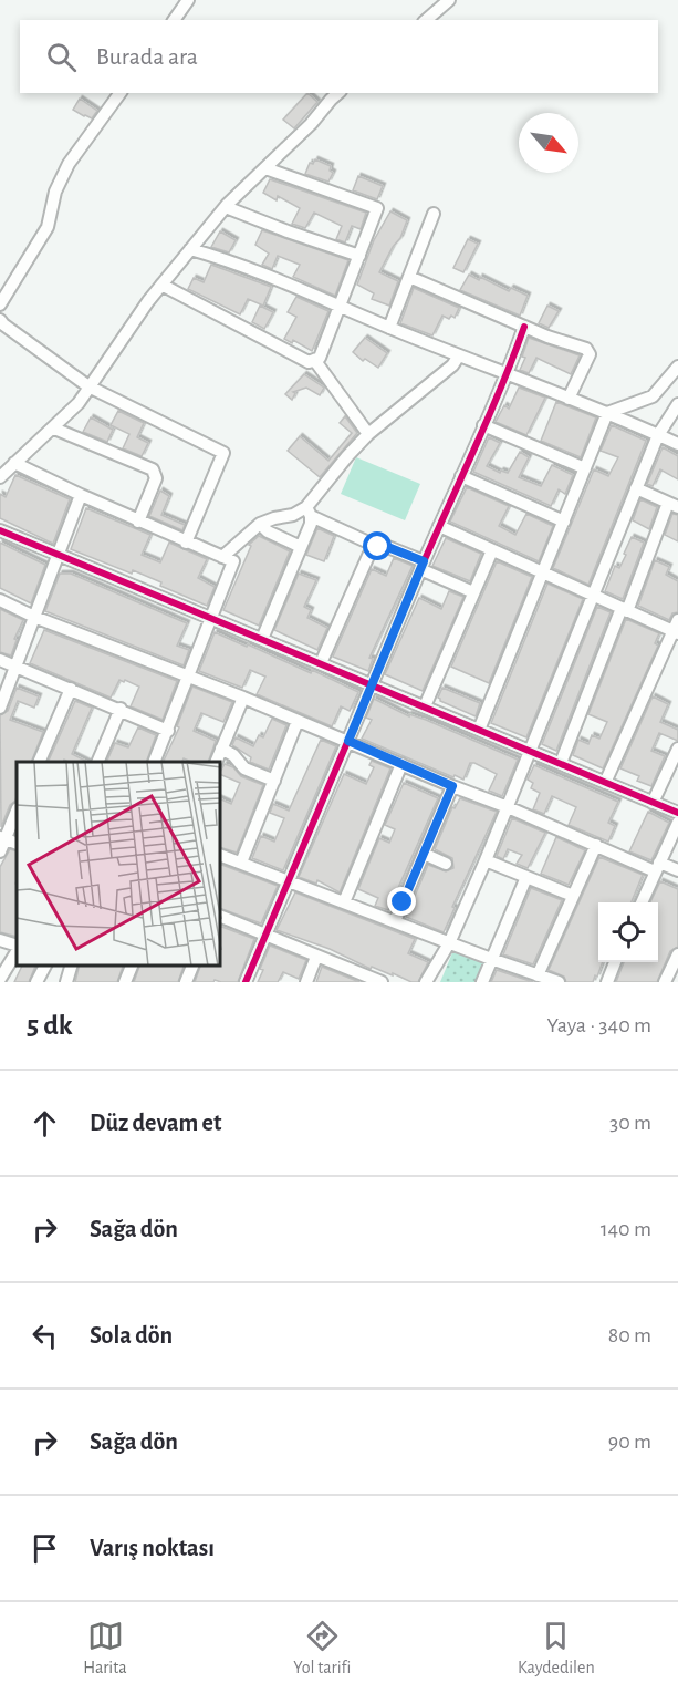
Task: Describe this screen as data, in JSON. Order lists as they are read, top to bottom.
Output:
{
  "north": "bottom right",
  "page": {
    "search": "Burada ara",
    "heading": ["5 dk", "Yaya · 340 m"],
    "list": [
      ["Düz devam et", "30 m"],
      ["Sağa dön", "140 m"],
      ["Sola dön", "80 m"],
      ["Sağa dön", "90 m"],
      "Varış noktası"
    ],
    "nav": ["Harita", "Yol tarifi", "Kaydedilen"]
  }
}
